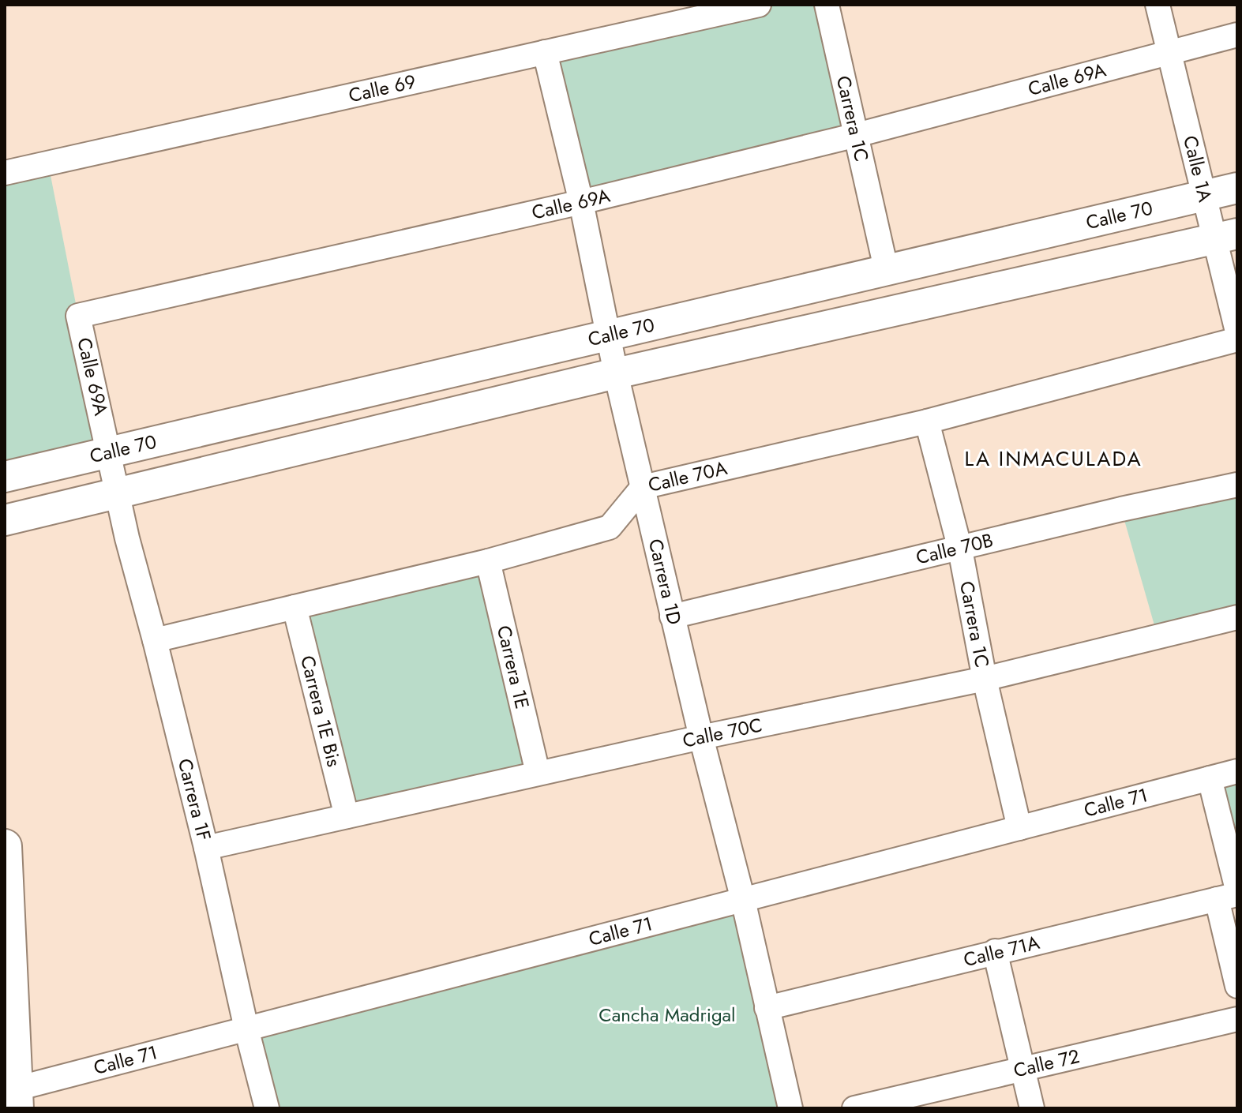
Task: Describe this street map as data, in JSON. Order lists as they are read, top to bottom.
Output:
{
  "streets": {
    "street": [
      "Calle 69A",
      "Calle 69",
      "Carrera 1C",
      "Calle 1A",
      "Calle 70",
      "Calle 70A",
      "Calle 70B",
      "Carrera 1D",
      "Carrera 1E",
      "Carrera 1E Bis",
      "Calle 70C",
      "Carrera 1F",
      "Calle 71",
      "Calle 71A",
      "Calle 72"
    ]
  },
  "crossings": [
    ["Calle 69A", "Carrera 1C"],
    ["Calle 69A", "Calle 1A"],
    ["Calle 69A", "Calle 70"],
    ["Calle 69A", "Carrera 1D"],
    ["Calle 69A", "Carrera 1F"],
    ["Calle 69", "Carrera 1D"],
    ["Carrera 1C", "Calle 70"],
    ["Carrera 1C", "Calle 70A"],
    ["Carrera 1C", "Calle 70B"],
    ["Carrera 1C", "Calle 70C"],
    ["Carrera 1C", "Calle 71"],
    ["Calle 1A", "Calle 70"],
    ["Calle 70", "Carrera 1D"],
    ["Calle 70", "Carrera 1F"],
    ["Calle 70A", "Carrera 1D"],
    ["Calle 70A", "Carrera 1E"],
    ["Calle 70A", "Carrera 1E Bis"],
    ["Calle 70A", "Carrera 1F"],
    ["Calle 70B", "Carrera 1D"],
    ["Carrera 1D", "Calle 70C"],
    ["Carrera 1D", "Calle 71"],
    ["Carrera 1D", "Calle 71A"],
    ["Carrera 1E", "Calle 70C"],
    ["Carrera 1E Bis", "Calle 70C"],
    ["Calle 70C", "Carrera 1F"],
    ["Carrera 1F", "Calle 71"]
  ],
  "districts": ["LA INMACULADA"],
  "parks": ["Cancha Madrigal"]
}
